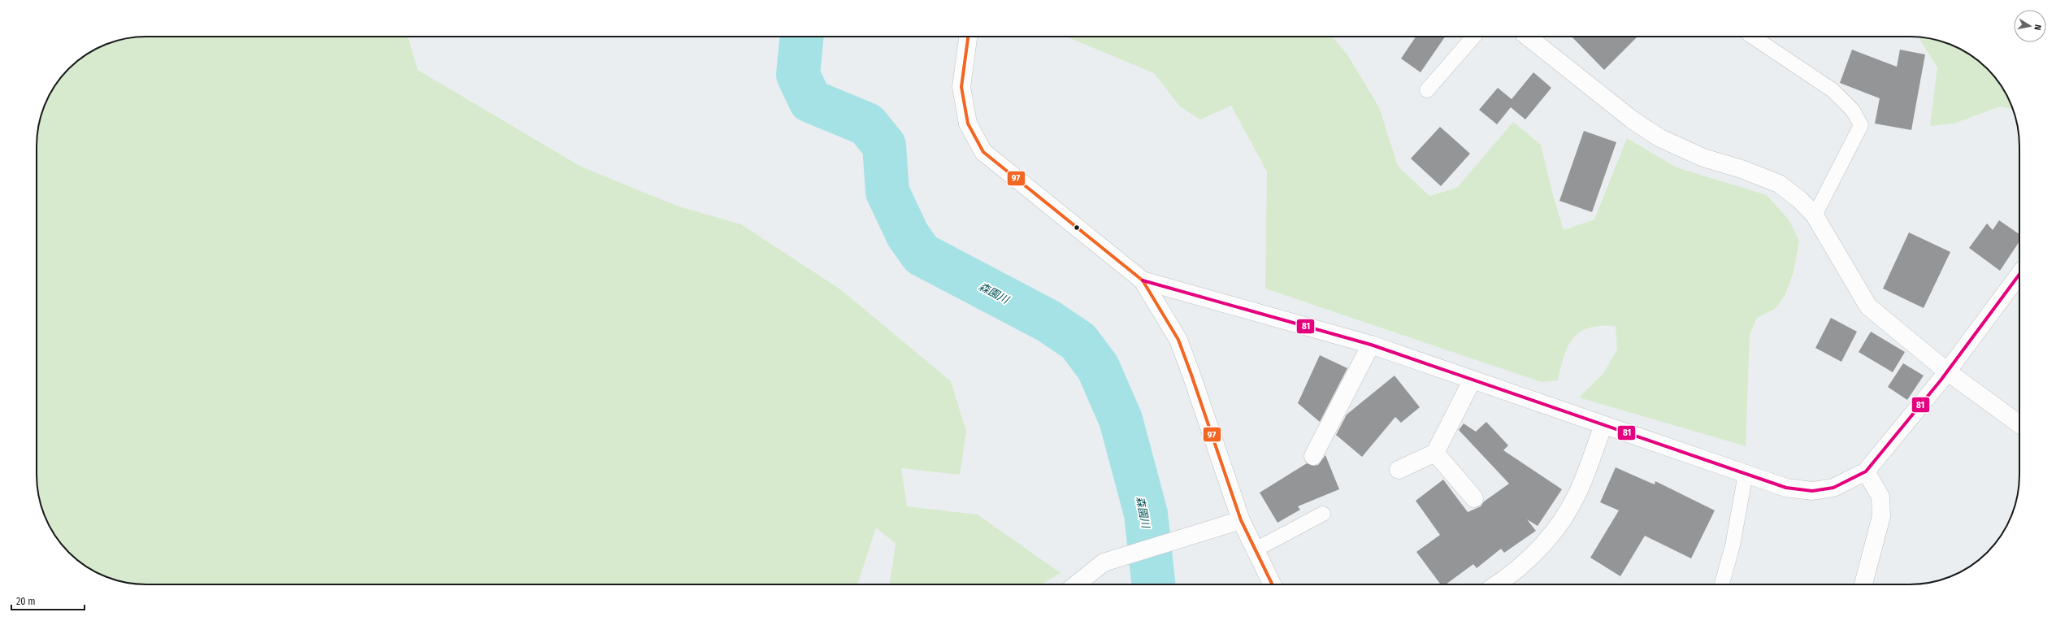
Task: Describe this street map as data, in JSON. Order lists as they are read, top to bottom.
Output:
{
  "water": ["森園川"],
  "lines": ["transit line 97", "transit line 81"],
  "scale_bar": "20 m",
  "north": "right"
}
